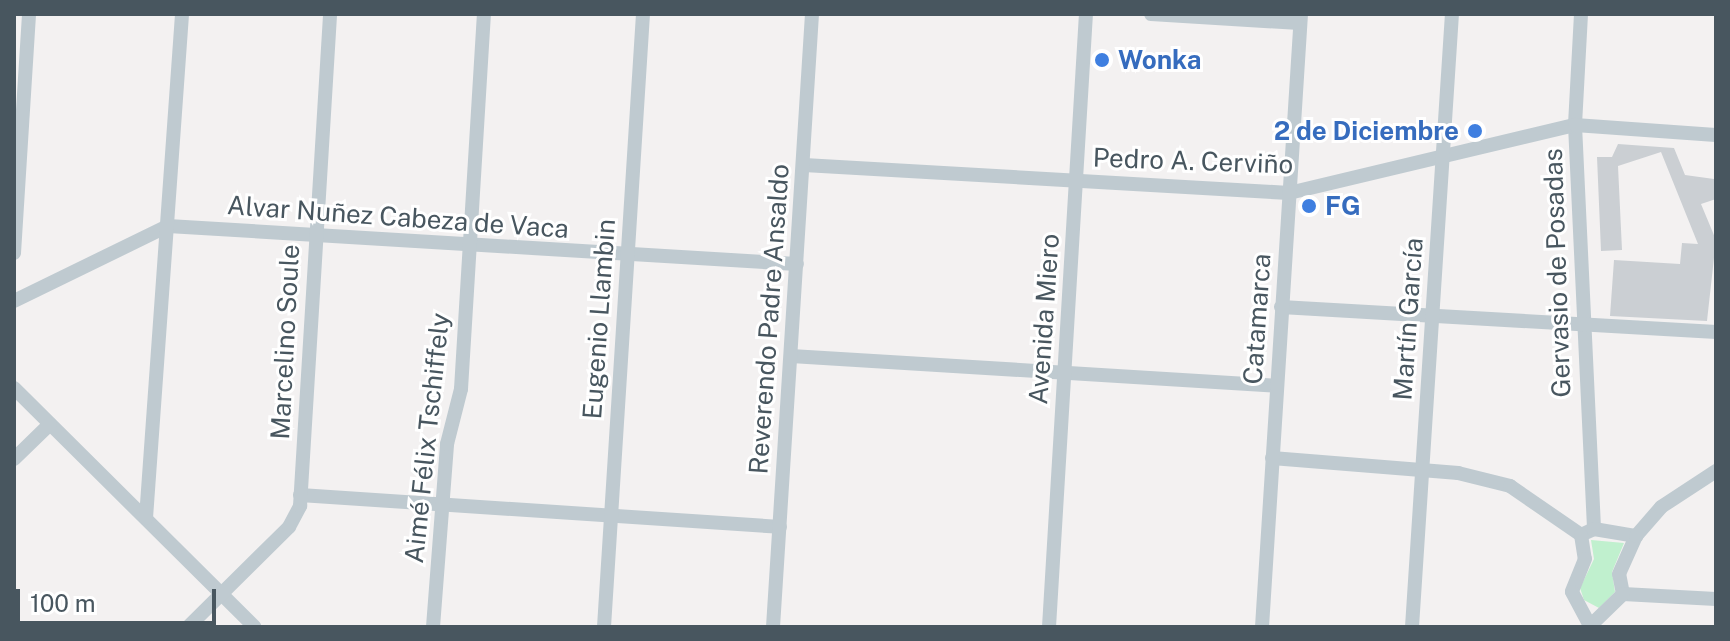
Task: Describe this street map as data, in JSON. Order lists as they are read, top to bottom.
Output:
{
  "streets": {
    "street": [
      "Pedro A. Cerviño",
      "Alvar Nuñez Cabeza de Vaca",
      "Gervasio de Posadas",
      "Eugenio Llambin",
      "Reverendo Padre Ansaldo",
      "Avenida Miero",
      "Catamarca",
      "Martín García",
      "Marcelino Soule",
      "Aimé Félix Tschiffely"
    ]
  },
  "crossings": [
    ["Pedro A. Cerviño", "Gervasio de Posadas"],
    ["Pedro A. Cerviño", "Reverendo Padre Ansaldo"],
    ["Pedro A. Cerviño", "Avenida Miero"],
    ["Pedro A. Cerviño", "Catamarca"],
    ["Pedro A. Cerviño", "Martín García"],
    ["Alvar Nuñez Cabeza de Vaca", "Eugenio Llambin"],
    ["Alvar Nuñez Cabeza de Vaca", "Reverendo Padre Ansaldo"],
    ["Alvar Nuñez Cabeza de Vaca", "Marcelino Soule"],
    ["Alvar Nuñez Cabeza de Vaca", "Aimé Félix Tschiffely"]
  ],
  "places": ["Wonka", "2 de Diciembre", "FG"],
  "scale_bar": "100 m"
}
